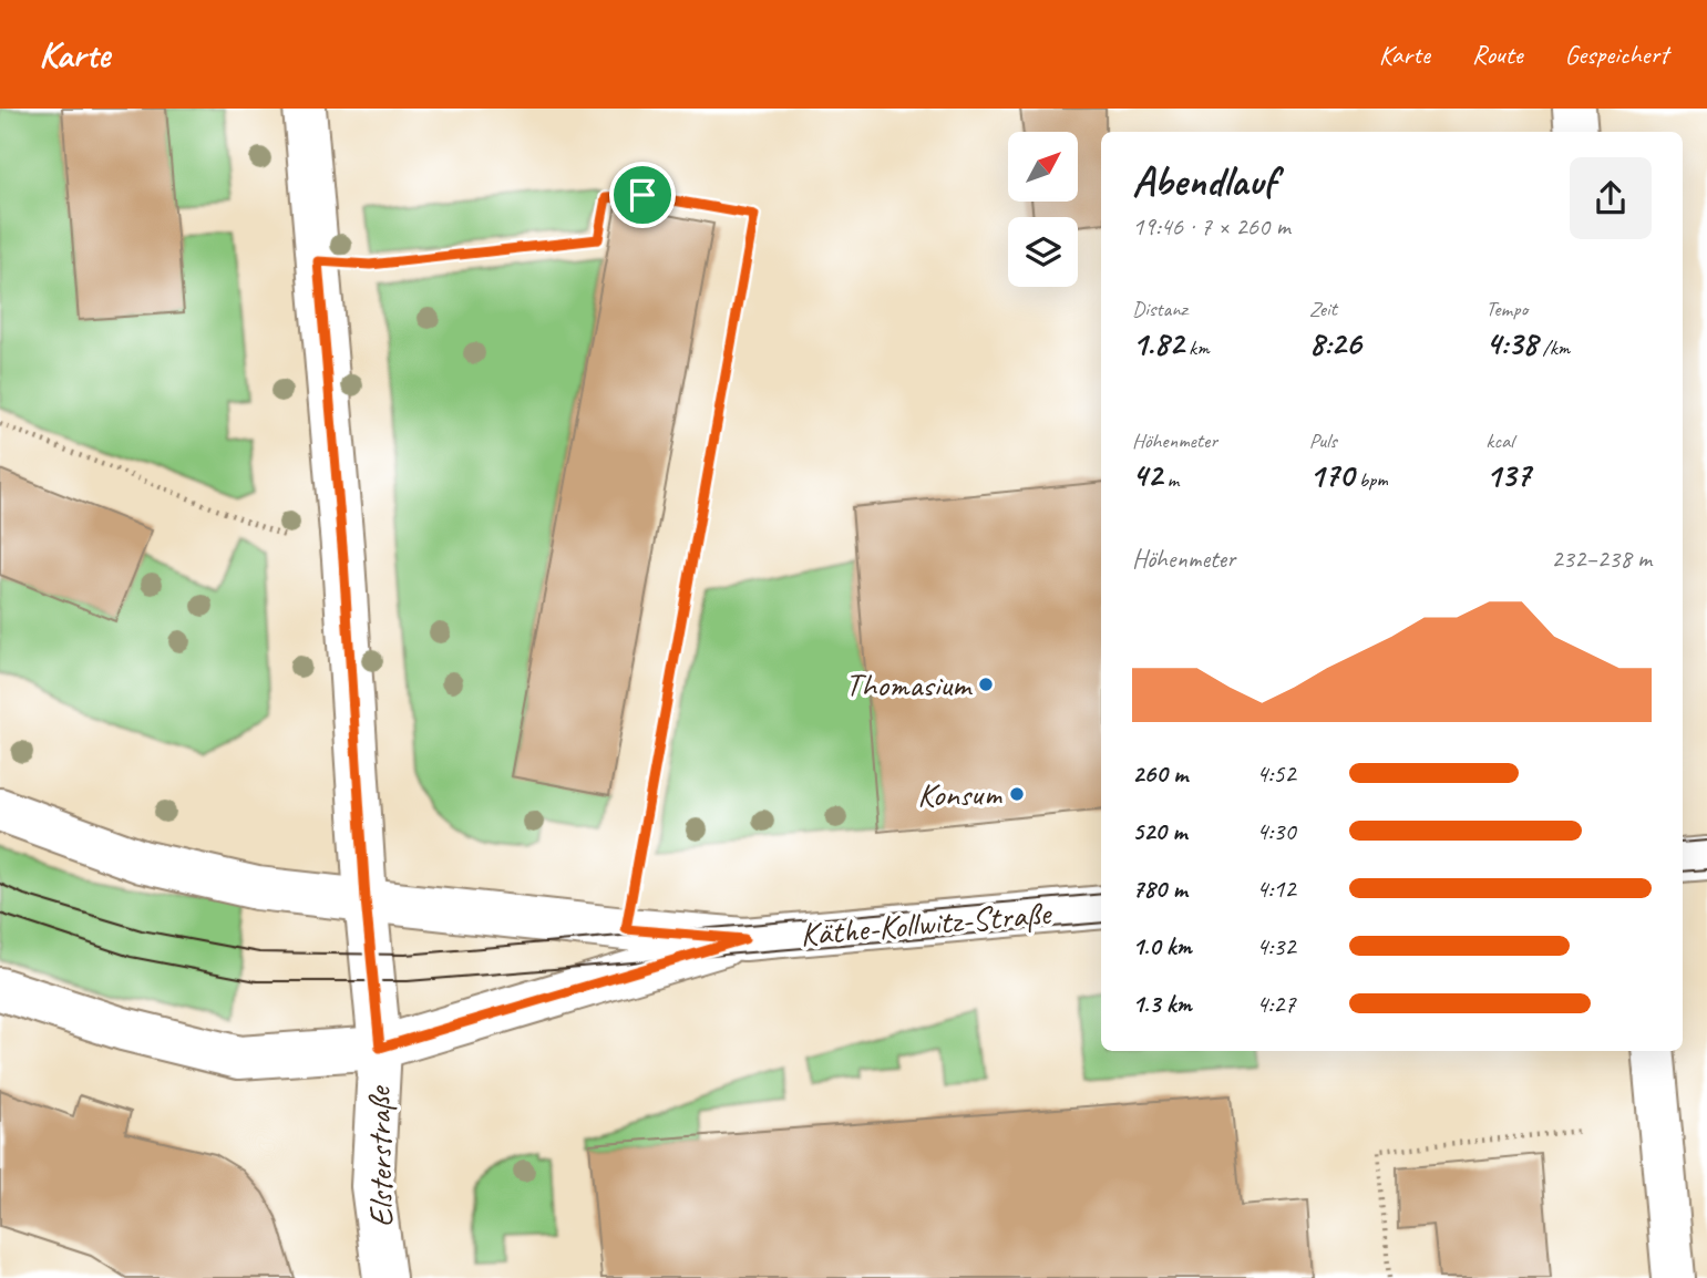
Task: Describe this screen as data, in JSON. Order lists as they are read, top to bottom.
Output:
{
  "streets": {
    "street": ["Käthe-Kollwitz-Straße", "Elsterstraße"]
  },
  "crossings": [
    ["Käthe-Kollwitz-Straße", "Elsterstraße"]
  ],
  "places": ["Thomasium", "Konsum"],
  "north": "top right",
  "page": {
    "header": "Karte",
    "nav": ["Karte", "Route", "Gespeichert"],
    "heading": ["Abendlauf", "19:46 · 7 × 260 m"],
    "stats": [
      ["Distanz", "1.82 km"],
      ["Zeit", "8:26"],
      ["Tempo", "4:38 /km"],
      ["Höhenmeter", "42 m"],
      ["Puls", "170 bpm"],
      ["kcal", "137"]
    ],
    "chart": ["Höhenmeter", "232–238 m"],
    "list": [
      {
        "name": "260 m",
        "note": "4:52"
      },
      {
        "name": "520 m",
        "note": "4:30"
      },
      {
        "name": "780 m",
        "note": "4:12"
      },
      {
        "name": "1.0 km",
        "note": "4:32"
      },
      {
        "name": "1.3 km",
        "note": "4:27"
      }
    ]
  }
}
